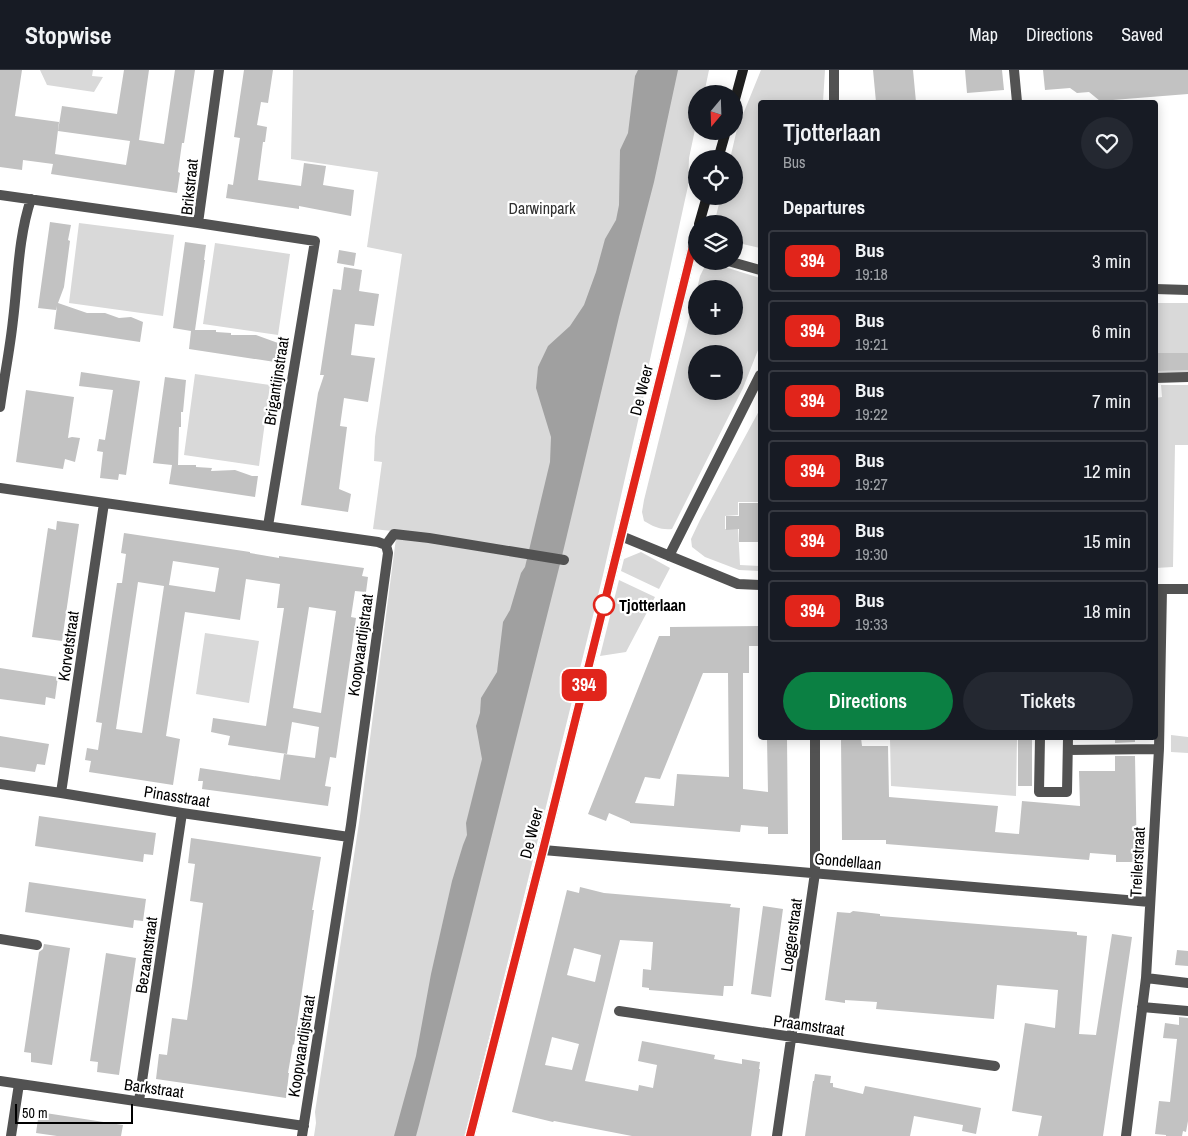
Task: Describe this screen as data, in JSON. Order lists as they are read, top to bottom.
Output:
{
  "streets": {
    "street": [
      "Brikstraat",
      "Brigantijnstraat",
      "De Weer",
      "Koopvaardijstraat",
      "Korvetstraat",
      "Pinasstraat",
      "Gondellaan",
      "Treilerstraat",
      "Loggerstraat",
      "Bezaanstraat",
      "Praamstraat",
      "Barkstraat"
    ]
  },
  "crossings": [
    ["Brikstraat", "Brigantijnstraat"],
    ["De Weer", "Gondellaan"],
    ["Koopvaardijstraat", "Pinasstraat"],
    ["Koopvaardijstraat", "Barkstraat"],
    ["Korvetstraat", "Pinasstraat"],
    ["Pinasstraat", "Bezaanstraat"],
    ["Gondellaan", "Treilerstraat"],
    ["Gondellaan", "Loggerstraat"],
    ["Loggerstraat", "Praamstraat"],
    ["Bezaanstraat", "Barkstraat"]
  ],
  "parks": ["Darwinpark"],
  "places": ["Tjotterlaan"],
  "lines": ["bus line 394"],
  "scale_bar": "50 m",
  "north": "bottom",
  "page": {
    "header": "Stopwise",
    "nav": ["Map", "Directions", "Saved"],
    "on_map": "394",
    "map_buttons": ["+", "−"],
    "heading": [
      ["Tjotterlaan", "Bus"],
      "Departures"
    ],
    "list": [
      {
        "mark": "394",
        "name": "Bus",
        "note": "19:18",
        "value": "3 min"
      },
      {
        "mark": "394",
        "name": "Bus",
        "note": "19:21",
        "value": "6 min"
      },
      {
        "mark": "394",
        "name": "Bus",
        "note": "19:22",
        "value": "7 min"
      },
      {
        "mark": "394",
        "name": "Bus",
        "note": "19:27",
        "value": "12 min"
      },
      {
        "mark": "394",
        "name": "Bus",
        "note": "19:30",
        "value": "15 min"
      },
      {
        "mark": "394",
        "name": "Bus",
        "note": "19:33",
        "value": "18 min"
      }
    ],
    "buttons": ["Directions", "Tickets"],
    "scale": "50 m"
  }
}
